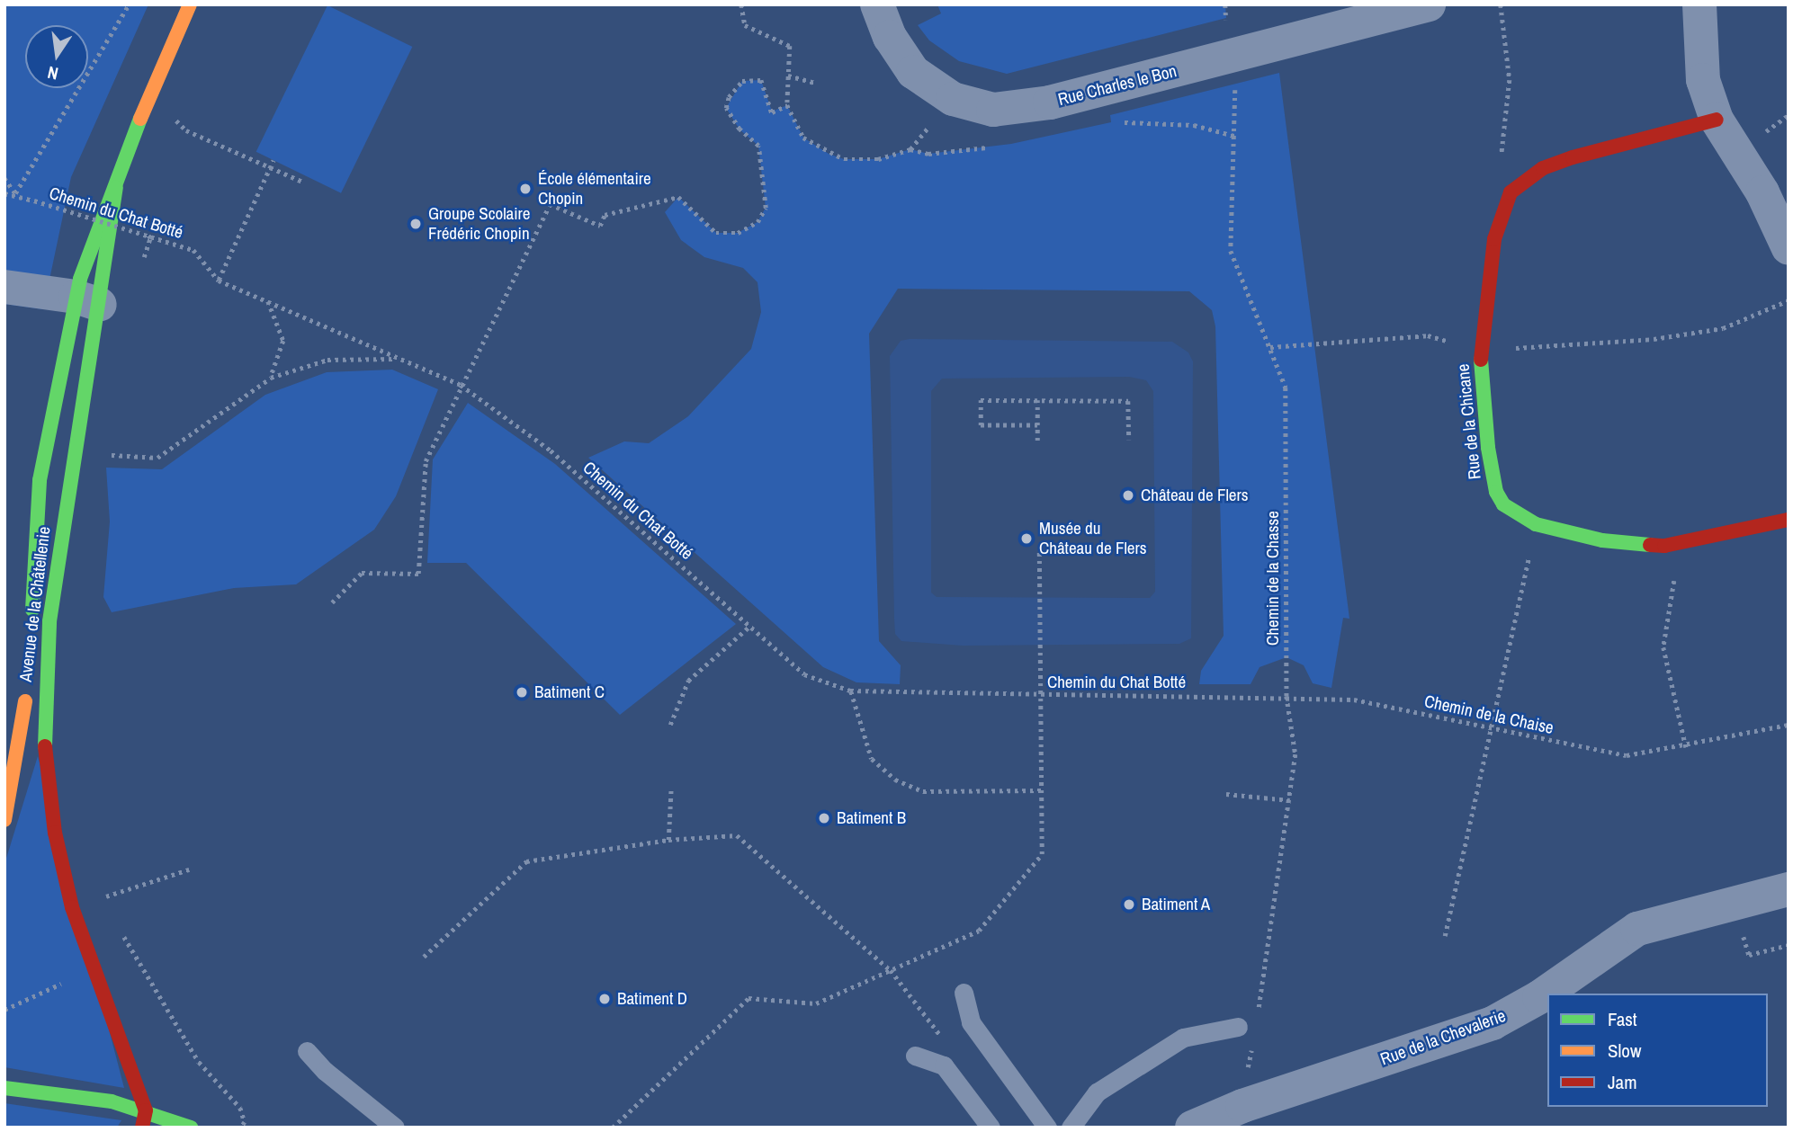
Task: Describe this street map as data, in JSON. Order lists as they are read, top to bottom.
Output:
{
  "streets": {
    "street": [
      "Rue Charles le Bon",
      "Rue de la Chicane",
      "Avenue de la Châtellenie",
      "Rue de la Chevalerie"
    ],
    "path": ["Chemin du Chat Botté", "Chemin de la Chasse", "Chemin de la Chaise"]
  },
  "crossings": [
    ["Rue Charles le Bon", "Chemin de la Chasse"],
    ["Chemin du Chat Botté", "Chemin de la Chasse"],
    ["Chemin du Chat Botté", "Chemin de la Chaise"],
    ["Rue de la Chicane", "Chemin de la Chasse"],
    ["Chemin de la Chasse", "Chemin de la Chaise"]
  ],
  "places": [
    "École élémentaire Chopin",
    "Groupe Scolaire Frédéric Chopin",
    "Château de Flers",
    "Musée du Château de Flers",
    "Batiment C",
    "Batiment B",
    "Batiment A",
    "Batiment D"
  ],
  "legend": ["Fast", "Slow", "Jam"],
  "north": "bottom"
}
